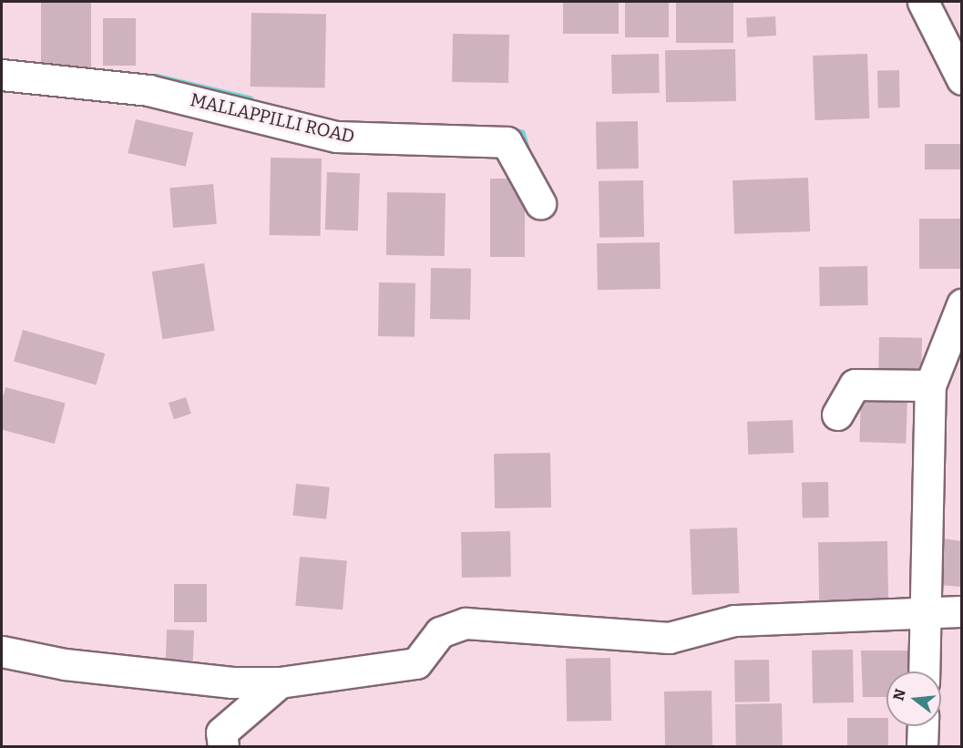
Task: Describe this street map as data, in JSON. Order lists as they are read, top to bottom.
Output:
{
  "streets": {
    "street": ["MALLAPPILLI ROAD"]
  },
  "north": "left"
}
